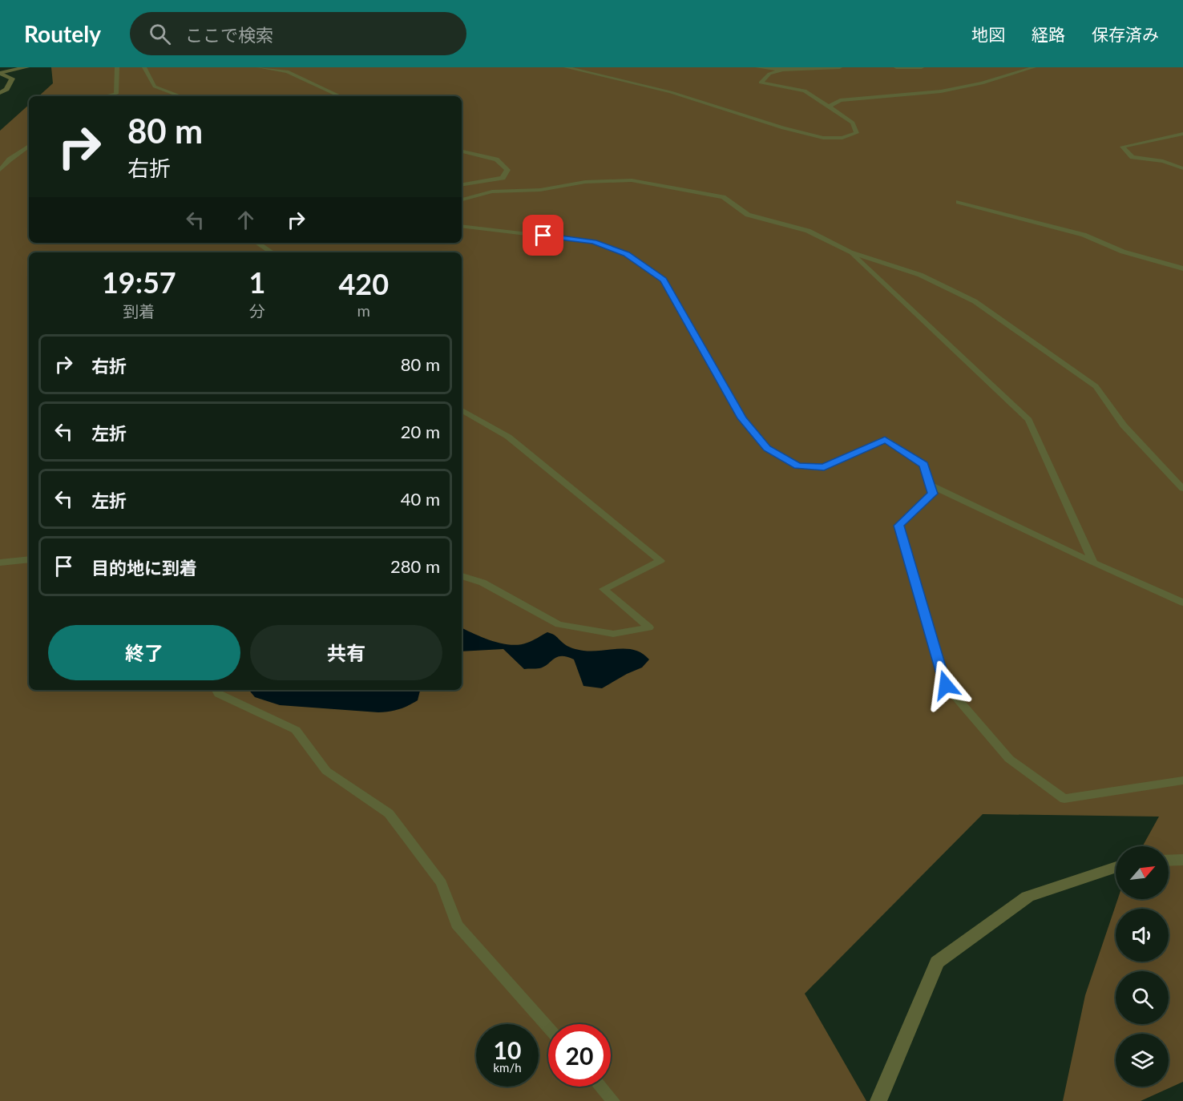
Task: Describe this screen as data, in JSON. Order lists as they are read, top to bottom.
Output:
{
  "north": "top right",
  "page": {
    "header": "Routely",
    "search": "ここで検索",
    "nav": ["地図", "経路", "保存済み"],
    "turn": ["80 m", "右折"],
    "eta": [
      "19:57",
      "到着",
      "1",
      "分",
      "420",
      "m"
    ],
    "list": [
      {
        "name": "右折",
        "value": "80 m"
      },
      {
        "name": "左折",
        "value": "20 m"
      },
      {
        "name": "左折",
        "value": "40 m"
      },
      {
        "name": "目的地に到着",
        "value": "280 m"
      }
    ],
    "buttons": ["終了", "共有"],
    "speed": "10 km/h",
    "limit": "20"
  }
}
